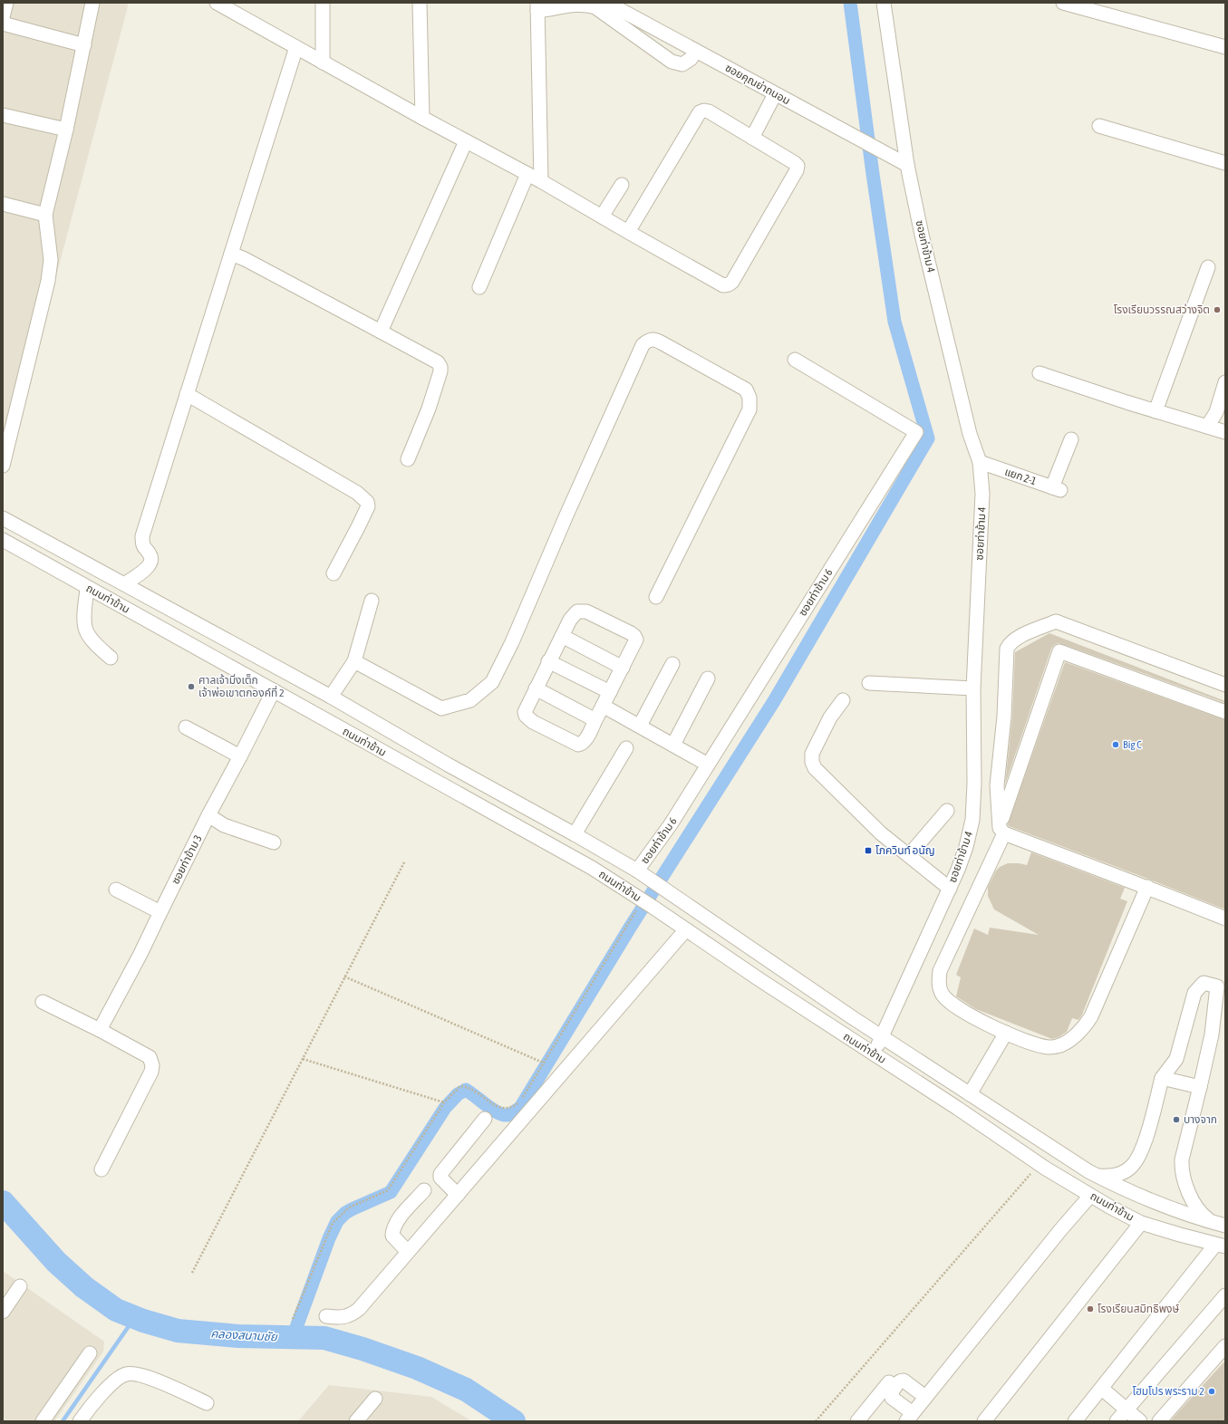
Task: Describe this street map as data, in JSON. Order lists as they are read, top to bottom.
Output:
{
  "streets": {
    "street": [
      "ซอยคุณย่าถนอม",
      "ซอยท่าข้าม 4",
      "แยก 2-1",
      "ซอยท่าข้าม 6",
      "ถนนท่าข้าม",
      "ซอยท่าข้าม 3"
    ]
  },
  "crossings": [
    ["ซอยคุณย่าถนอม", "ซอยท่าข้าม 4"],
    ["ซอยท่าข้าม 4", "แยก 2-1"],
    ["ซอยท่าข้าม 4", "ถนนท่าข้าม"],
    ["ซอยท่าข้าม 6", "ถนนท่าข้าม"],
    ["ถนนท่าข้าม", "ซอยท่าข้าม 3"]
  ],
  "water": ["คลองสนามชัย"],
  "places": {
    "other": [
      "โรงเรียนวรรณสว่างจิต",
      "ศาลเจ้ามิ่งเต็ก เจ้าพ่อเขาตกองค์ที่ 2",
      "Big C",
      "บางจาก",
      "โรงเรียนสมิทธิพงษ์",
      "โฮมโปร พระราม 2"
    ],
    "transit": ["โภควินท์ อนัญ"]
  }
}
